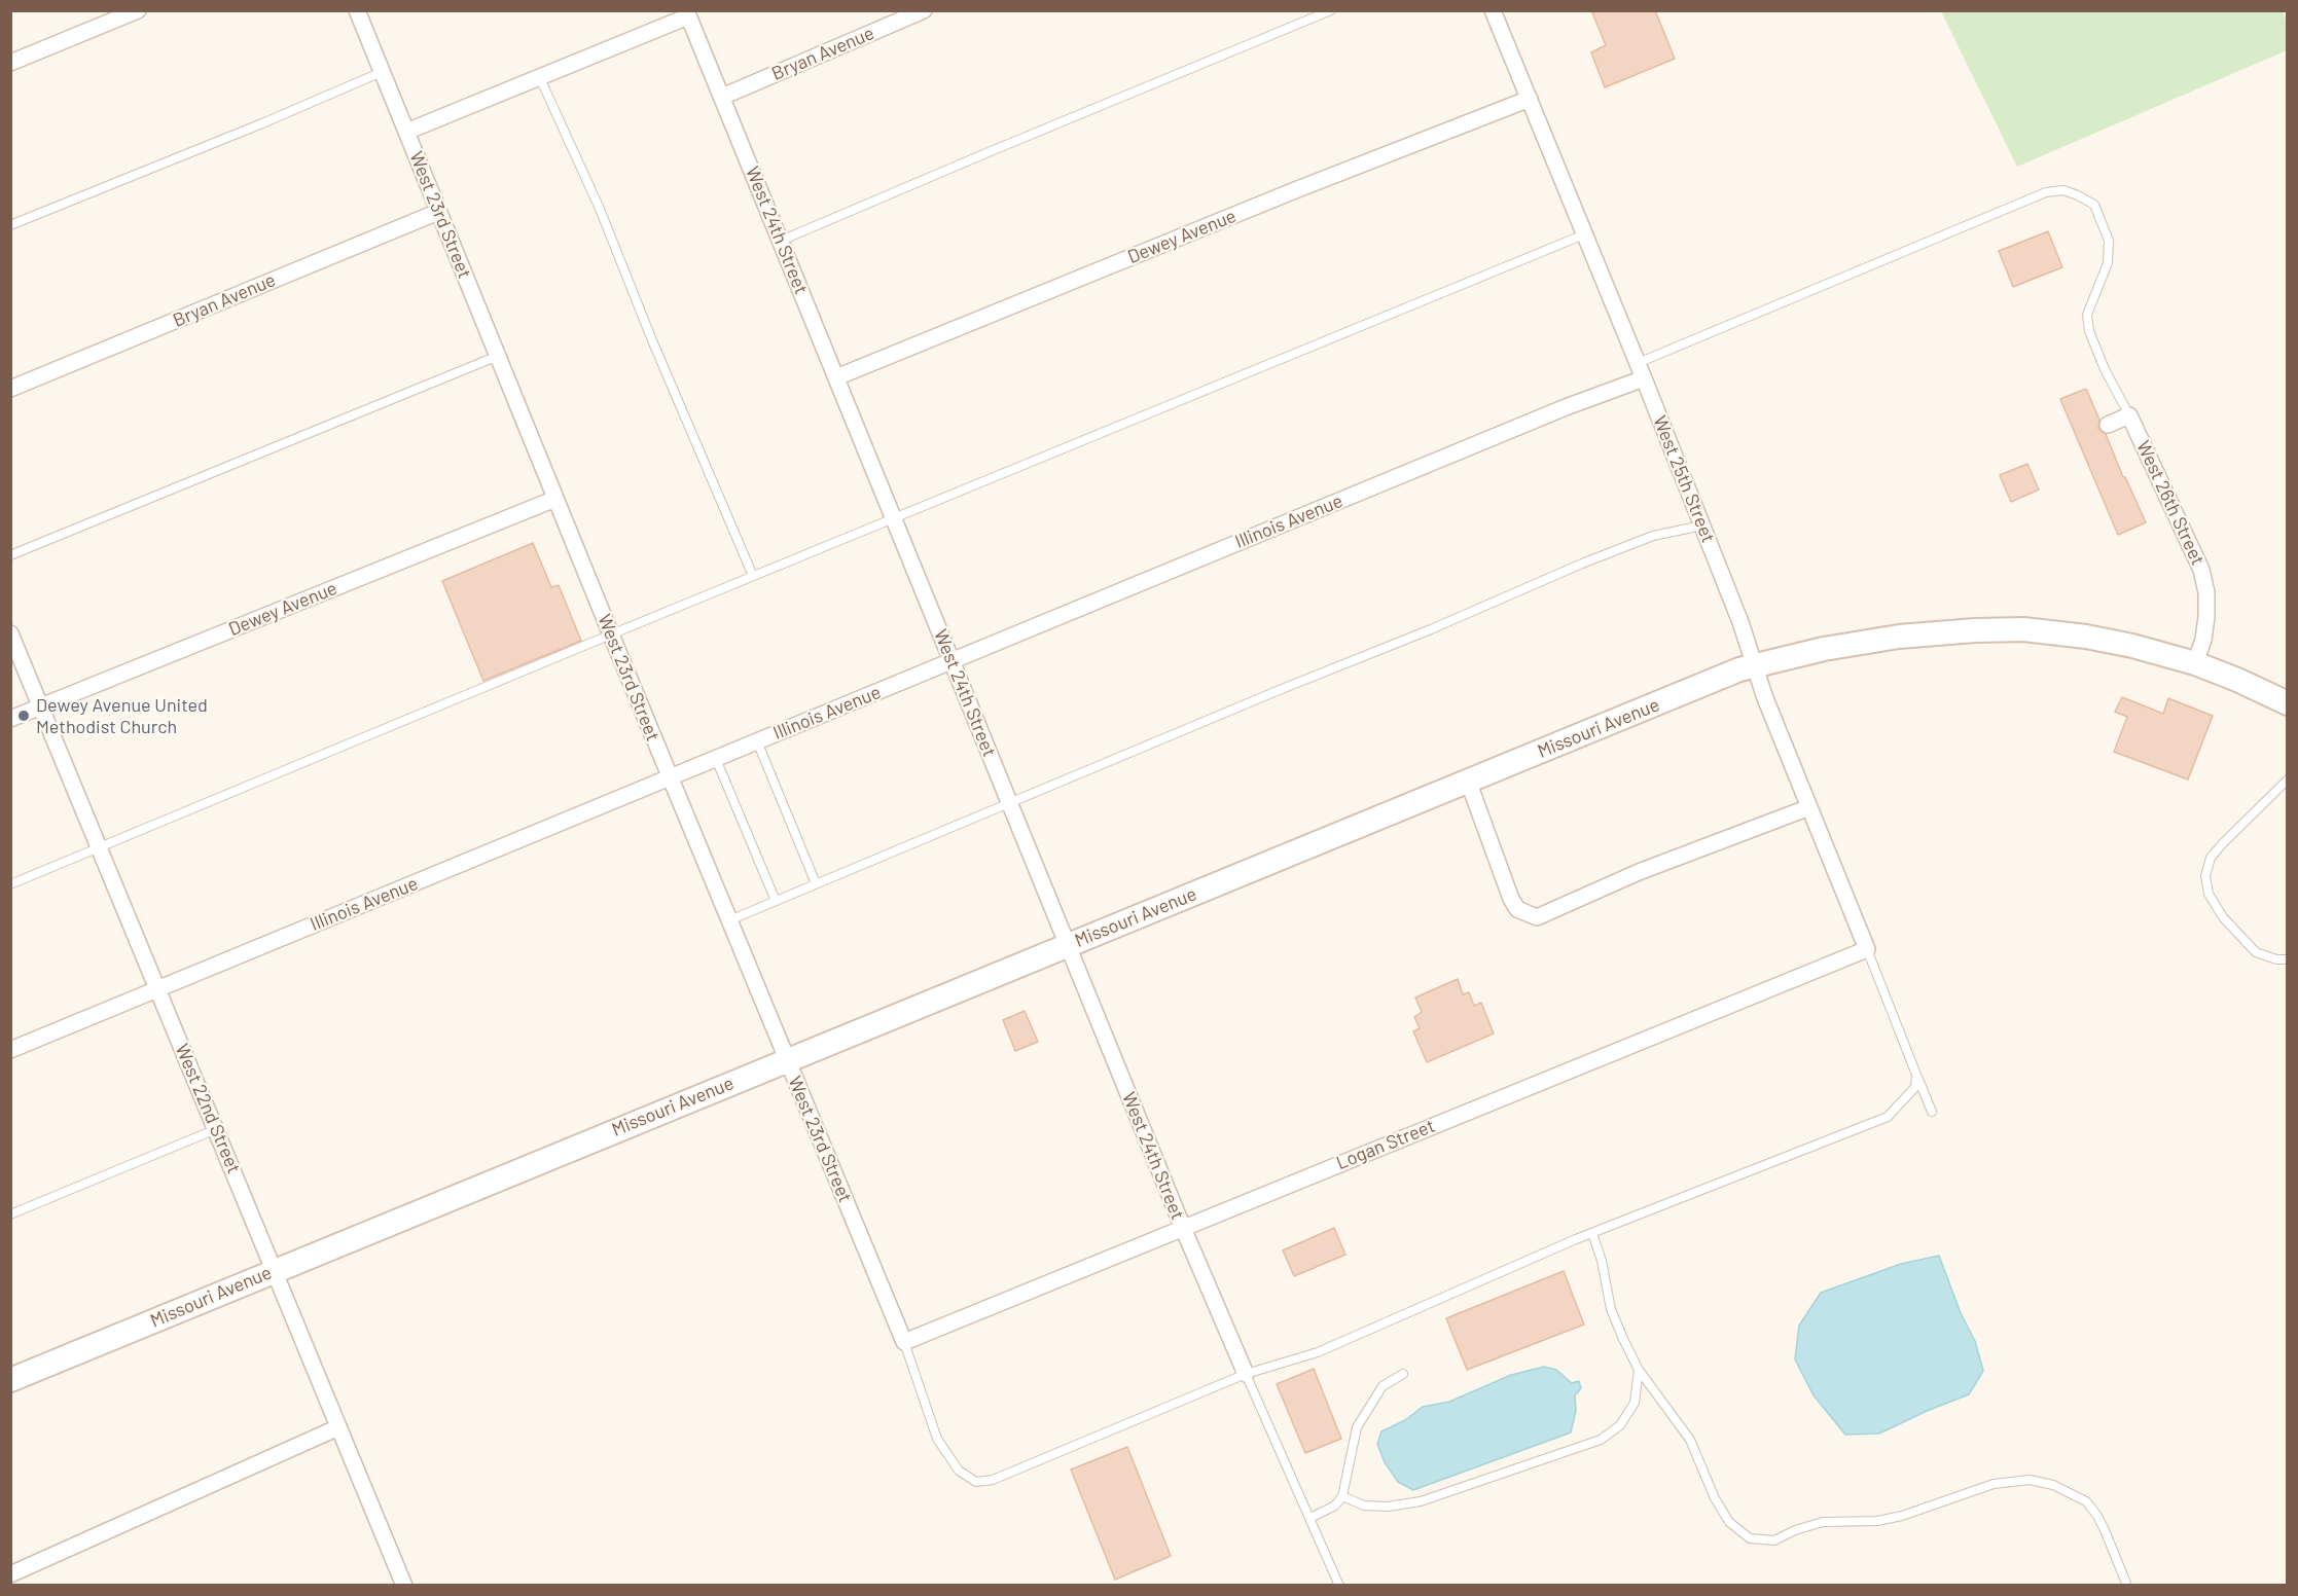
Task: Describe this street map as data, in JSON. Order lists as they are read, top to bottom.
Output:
{
  "streets": {
    "street": [
      "Bryan Avenue",
      "West 23rd Street",
      "West 24th Street",
      "Dewey Avenue",
      "West 25th Street",
      "West 26th Street",
      "Illinois Avenue",
      "Missouri Avenue",
      "West 22nd Street",
      "Logan Street"
    ]
  },
  "crossings": [
    ["Bryan Avenue", "West 23rd Street"],
    ["Bryan Avenue", "West 24th Street"],
    ["West 23rd Street", "Dewey Avenue"],
    ["West 23rd Street", "Illinois Avenue"],
    ["West 23rd Street", "Missouri Avenue"],
    ["West 23rd Street", "Logan Street"],
    ["West 24th Street", "Dewey Avenue"],
    ["West 24th Street", "Illinois Avenue"],
    ["West 24th Street", "Missouri Avenue"],
    ["West 24th Street", "Logan Street"],
    ["Dewey Avenue", "West 25th Street"],
    ["Dewey Avenue", "West 22nd Street"],
    ["West 25th Street", "Illinois Avenue"],
    ["West 25th Street", "Missouri Avenue"],
    ["West 25th Street", "Logan Street"],
    ["West 26th Street", "Missouri Avenue"],
    ["Illinois Avenue", "West 22nd Street"],
    ["Missouri Avenue", "West 22nd Street"]
  ],
  "places": ["Dewey Avenue United Methodist Church"]
}
